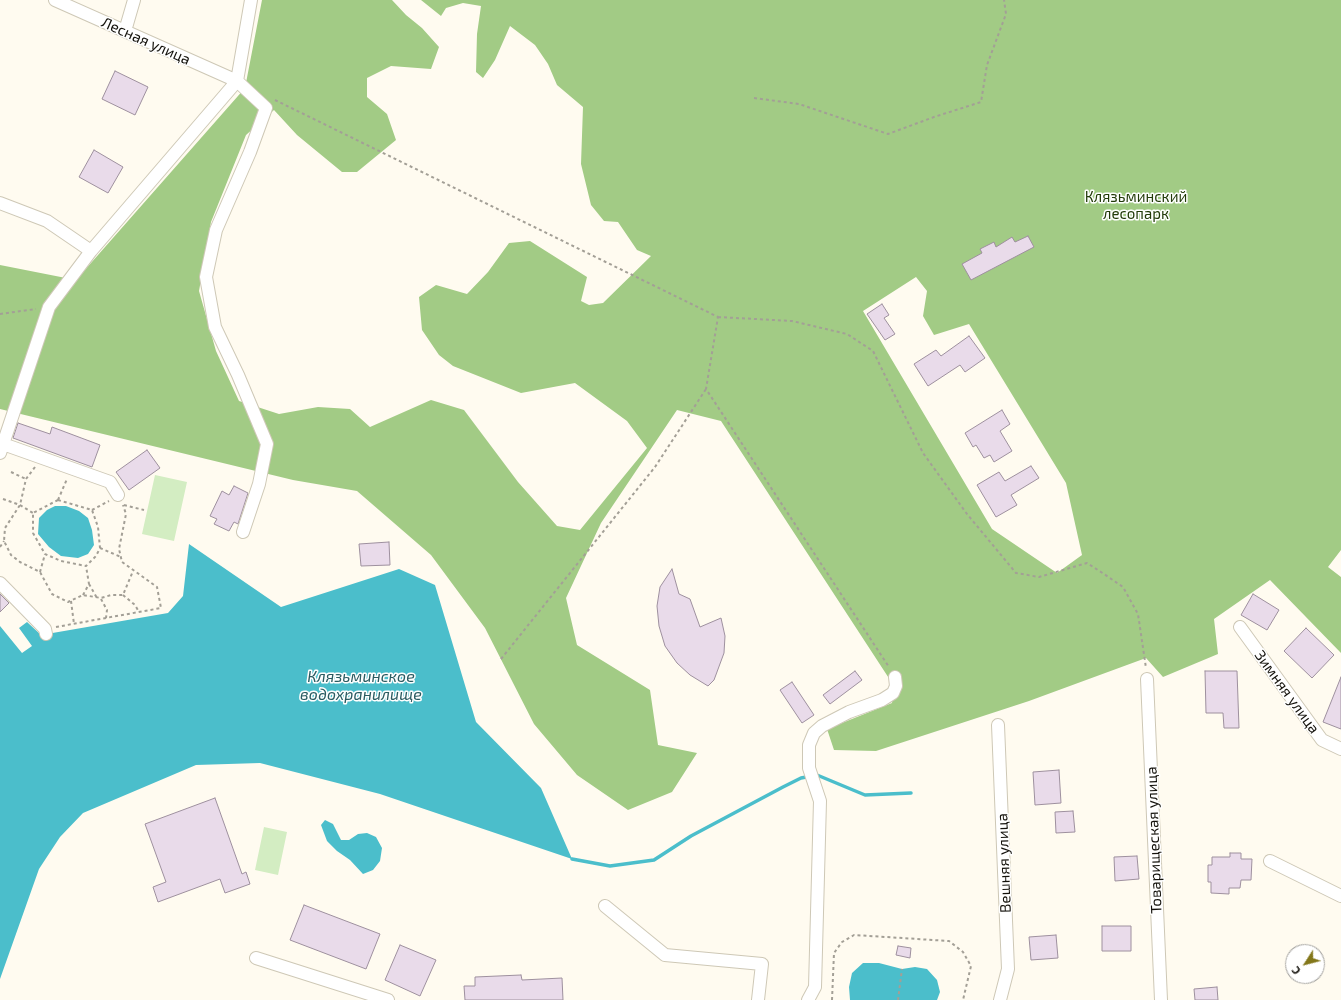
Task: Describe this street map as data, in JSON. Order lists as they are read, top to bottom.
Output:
{
  "streets": {
    "street": [
      "Лесная улица",
      "Зимняя улица",
      "Товарищеская улица",
      "Вешняя улица"
    ]
  },
  "water": ["Клязьминское водохранилище"],
  "parks": ["Клязьминский лесопарк"],
  "north": "bottom left"
}
